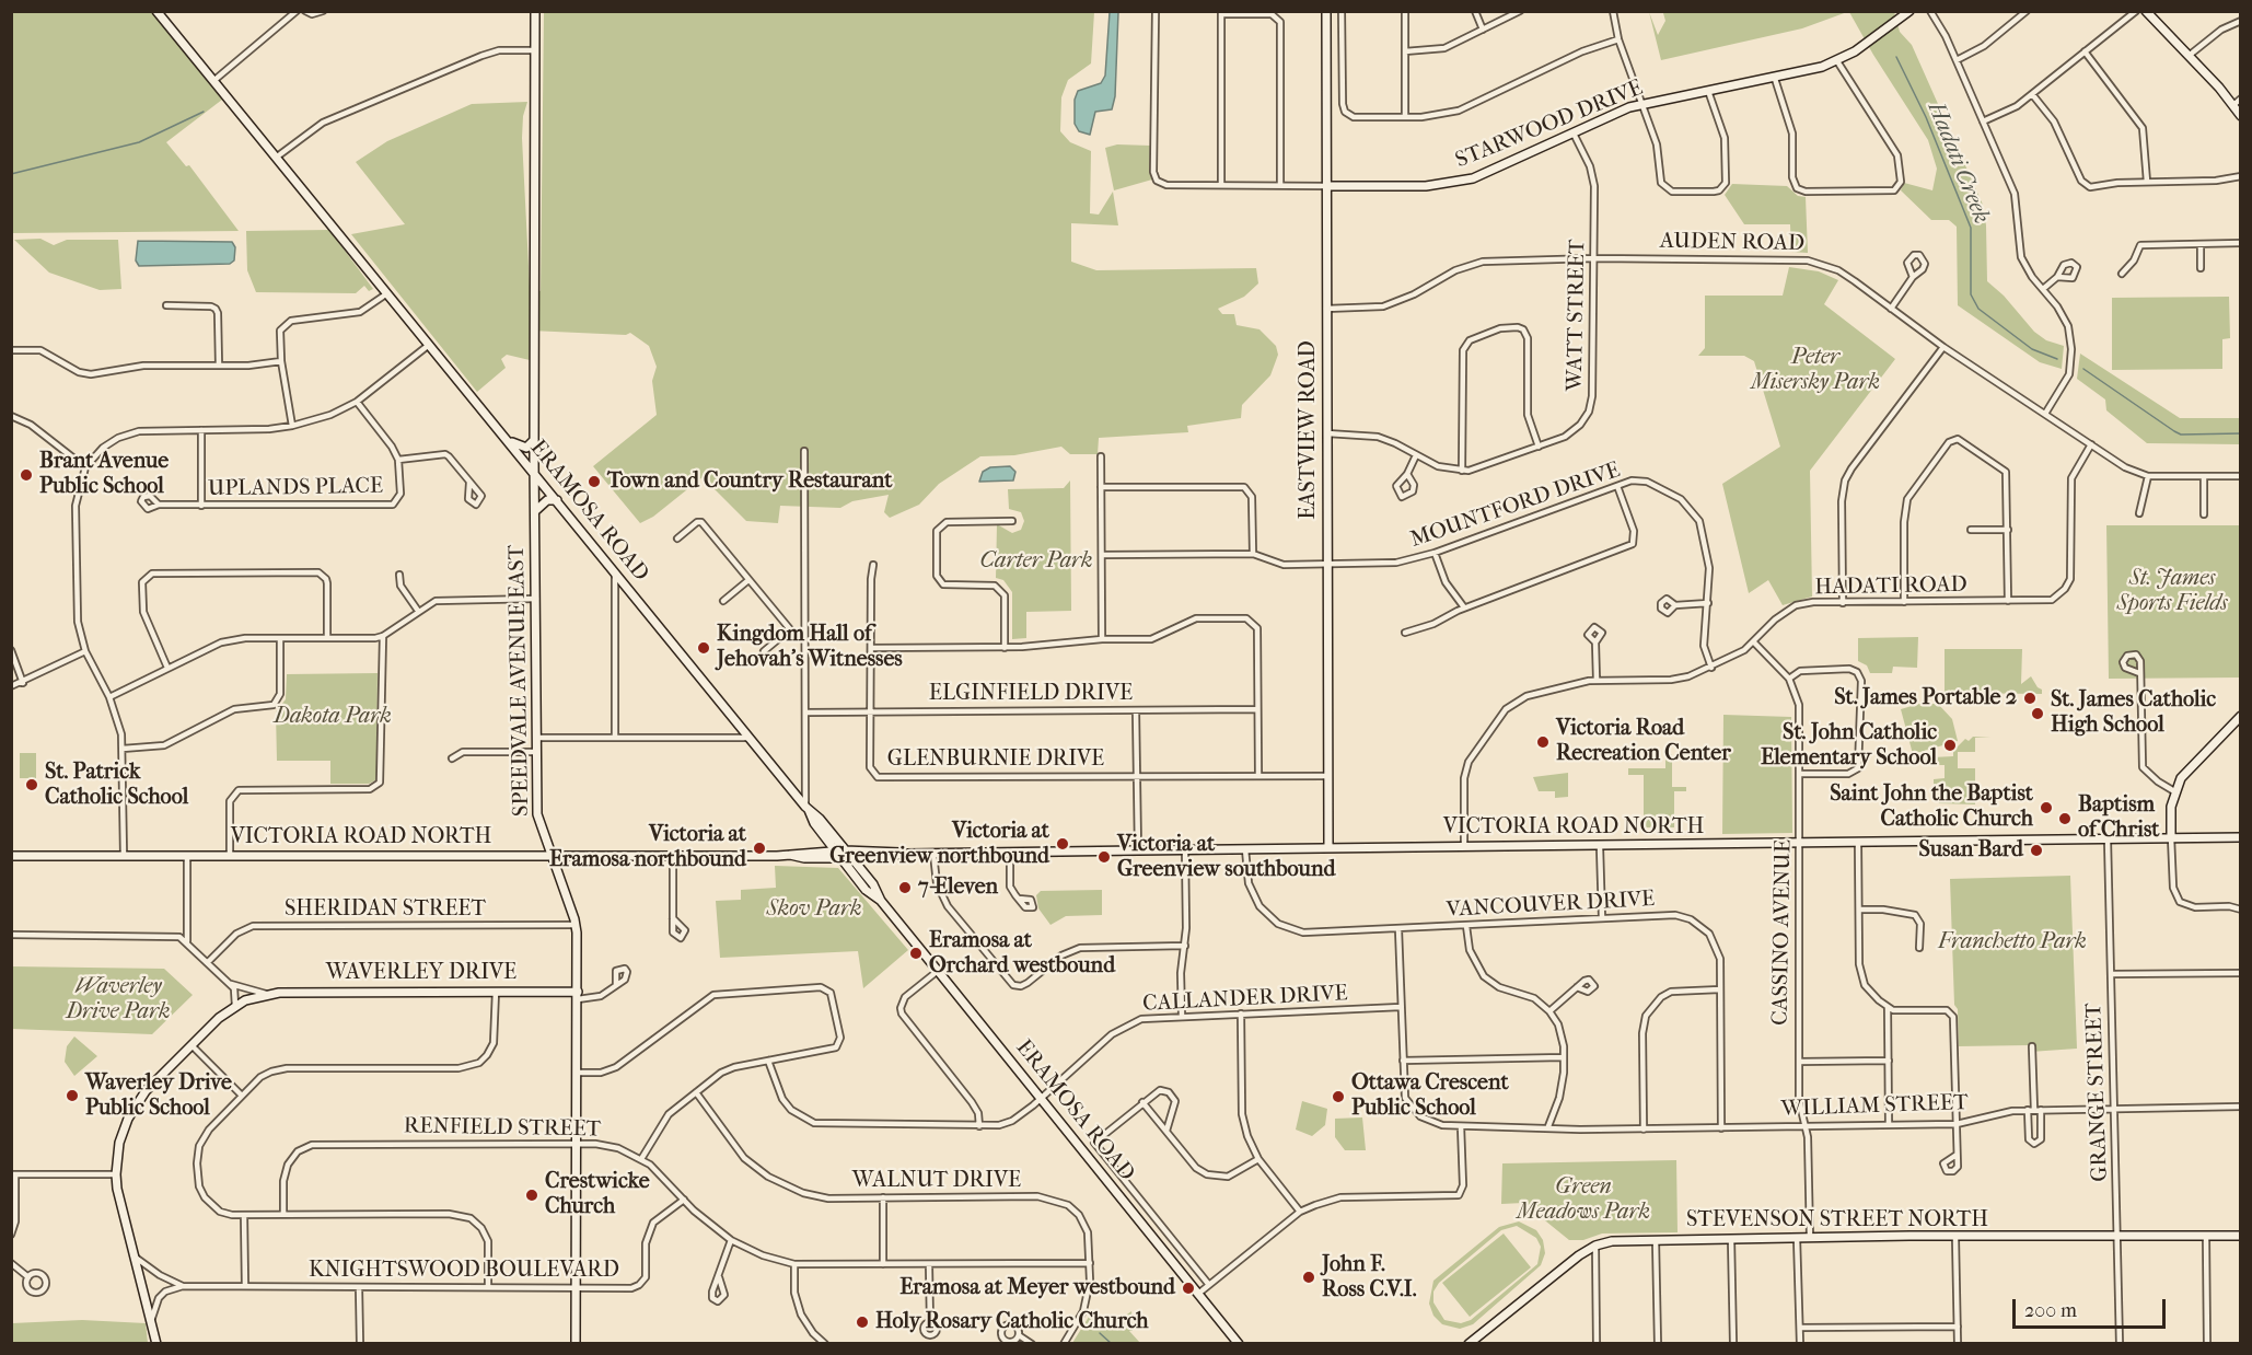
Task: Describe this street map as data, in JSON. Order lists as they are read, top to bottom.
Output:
{
  "streets": {
    "main road": [
      "STARWOOD DRIVE",
      "EASTVIEW ROAD",
      "ERAMOSA ROAD",
      "SPEEDVALE AVENUE EAST",
      "VICTORIA ROAD NORTH",
      "WAVERLEY DRIVE",
      "STEVENSON STREET NORTH"
    ],
    "street": [
      "AUDEN ROAD",
      "WATT STREET",
      "UPLANDS PLACE",
      "MOUNTFORD DRIVE",
      "HADATI ROAD",
      "ELGINFIELD DRIVE",
      "GLENBURNIE DRIVE",
      "VANCOUVER DRIVE",
      "SHERIDAN STREET",
      "CASSINO AVENUE",
      "CALLANDER DRIVE",
      "GRANGE STREET",
      "WILLIAM STREET",
      "RENFIELD STREET",
      "WALNUT DRIVE",
      "KNIGHTSWOOD BOULEVARD"
    ]
  },
  "crossings": [
    ["STARWOOD DRIVE", "WATT STREET"],
    ["STARWOOD DRIVE", "EASTVIEW ROAD"],
    ["AUDEN ROAD", "WATT STREET"],
    ["AUDEN ROAD", "EASTVIEW ROAD"],
    ["AUDEN ROAD", "HADATI ROAD"],
    ["WATT STREET", "EASTVIEW ROAD"],
    ["EASTVIEW ROAD", "MOUNTFORD DRIVE"],
    ["EASTVIEW ROAD", "GLENBURNIE DRIVE"],
    ["EASTVIEW ROAD", "VICTORIA ROAD NORTH"],
    ["MOUNTFORD DRIVE", "HADATI ROAD"],
    ["ERAMOSA ROAD", "SPEEDVALE AVENUE EAST"],
    ["ERAMOSA ROAD", "VICTORIA ROAD NORTH"],
    ["ERAMOSA ROAD", "CALLANDER DRIVE"],
    ["HADATI ROAD", "VICTORIA ROAD NORTH"],
    ["HADATI ROAD", "CASSINO AVENUE"],
    ["SPEEDVALE AVENUE EAST", "VICTORIA ROAD NORTH"],
    ["SPEEDVALE AVENUE EAST", "SHERIDAN STREET"],
    ["SPEEDVALE AVENUE EAST", "WAVERLEY DRIVE"],
    ["SPEEDVALE AVENUE EAST", "RENFIELD STREET"],
    ["SPEEDVALE AVENUE EAST", "KNIGHTSWOOD BOULEVARD"],
    ["ELGINFIELD DRIVE", "GLENBURNIE DRIVE"],
    ["VICTORIA ROAD NORTH", "VANCOUVER DRIVE"],
    ["VICTORIA ROAD NORTH", "CASSINO AVENUE"],
    ["VICTORIA ROAD NORTH", "GRANGE STREET"],
    ["VANCOUVER DRIVE", "WILLIAM STREET"],
    ["CASSINO AVENUE", "WILLIAM STREET"],
    ["CASSINO AVENUE", "STEVENSON STREET NORTH"],
    ["WAVERLEY DRIVE", "KNIGHTSWOOD BOULEVARD"],
    ["CALLANDER DRIVE", "WILLIAM STREET"],
    ["GRANGE STREET", "WILLIAM STREET"],
    ["GRANGE STREET", "STEVENSON STREET NORTH"],
    ["RENFIELD STREET", "WALNUT DRIVE"],
    ["RENFIELD STREET", "KNIGHTSWOOD BOULEVARD"]
  ],
  "water": ["Hadati Creek"],
  "parks": [
    "Peter Misersky Park",
    "Carter Park",
    "St. James Sports Fields",
    "Dakota Park",
    "Skov Park",
    "Franchetto Park",
    "Waverley Drive Park",
    "Green Meadows Park"
  ],
  "places": [
    "Brant Avenue Public School",
    "Town and Country Restaurant",
    "Kingdom Hall of Jehovah's Witnesses",
    "St. James Portable 2",
    "St. James Catholic High School",
    "Victoria Road Recreation Center",
    "St. John Catholic Elementary School",
    "St. Patrick Catholic School",
    "Saint John the Baptist Catholic Church",
    "Baptism of Christ",
    "Victoria at Greenview northbound",
    "Victoria at Eramosa northbound",
    "Susan Bard",
    "Victoria at Greenview southbound",
    "7-Eleven",
    "Eramosa at Orchard westbound",
    "Waverley Drive Public School",
    "Ottawa Crescent Public School",
    "Crestwicke Church",
    "John F. Ross C.V.I.",
    "Eramosa at Meyer westbound",
    "Holy Rosary Catholic Church"
  ],
  "scale_bar": "200 m"
}
